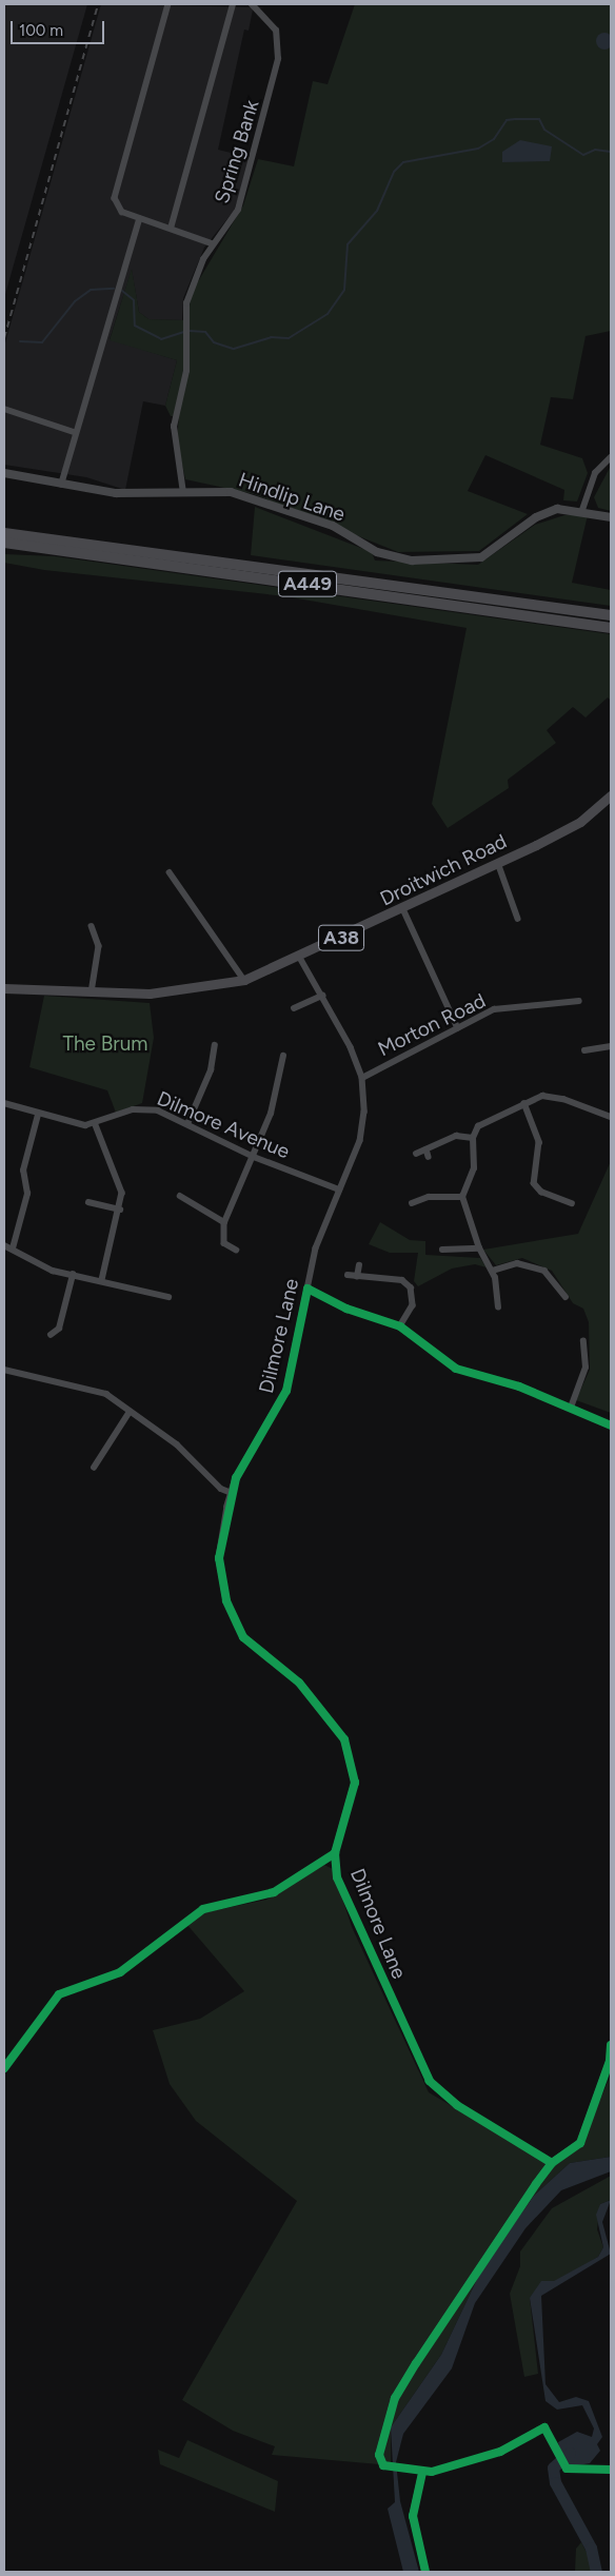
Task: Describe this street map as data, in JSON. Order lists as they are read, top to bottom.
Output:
{
  "streets": {
    "highway": ["A449"],
    "main road": ["Droitwich Road", "A38"],
    "street": [
      "Spring Bank",
      "Hindlip Lane",
      "Morton Road",
      "Dilmore Avenue",
      "Dilmore Lane"
    ]
  },
  "crossings": [
    ["Spring Bank", "Hindlip Lane"],
    ["Droitwich Road", "Dilmore Lane"],
    ["Morton Road", "Dilmore Lane"],
    ["Dilmore Avenue", "Dilmore Lane"]
  ],
  "parks": ["The Brum"],
  "scale_bar": "100 m"
}
